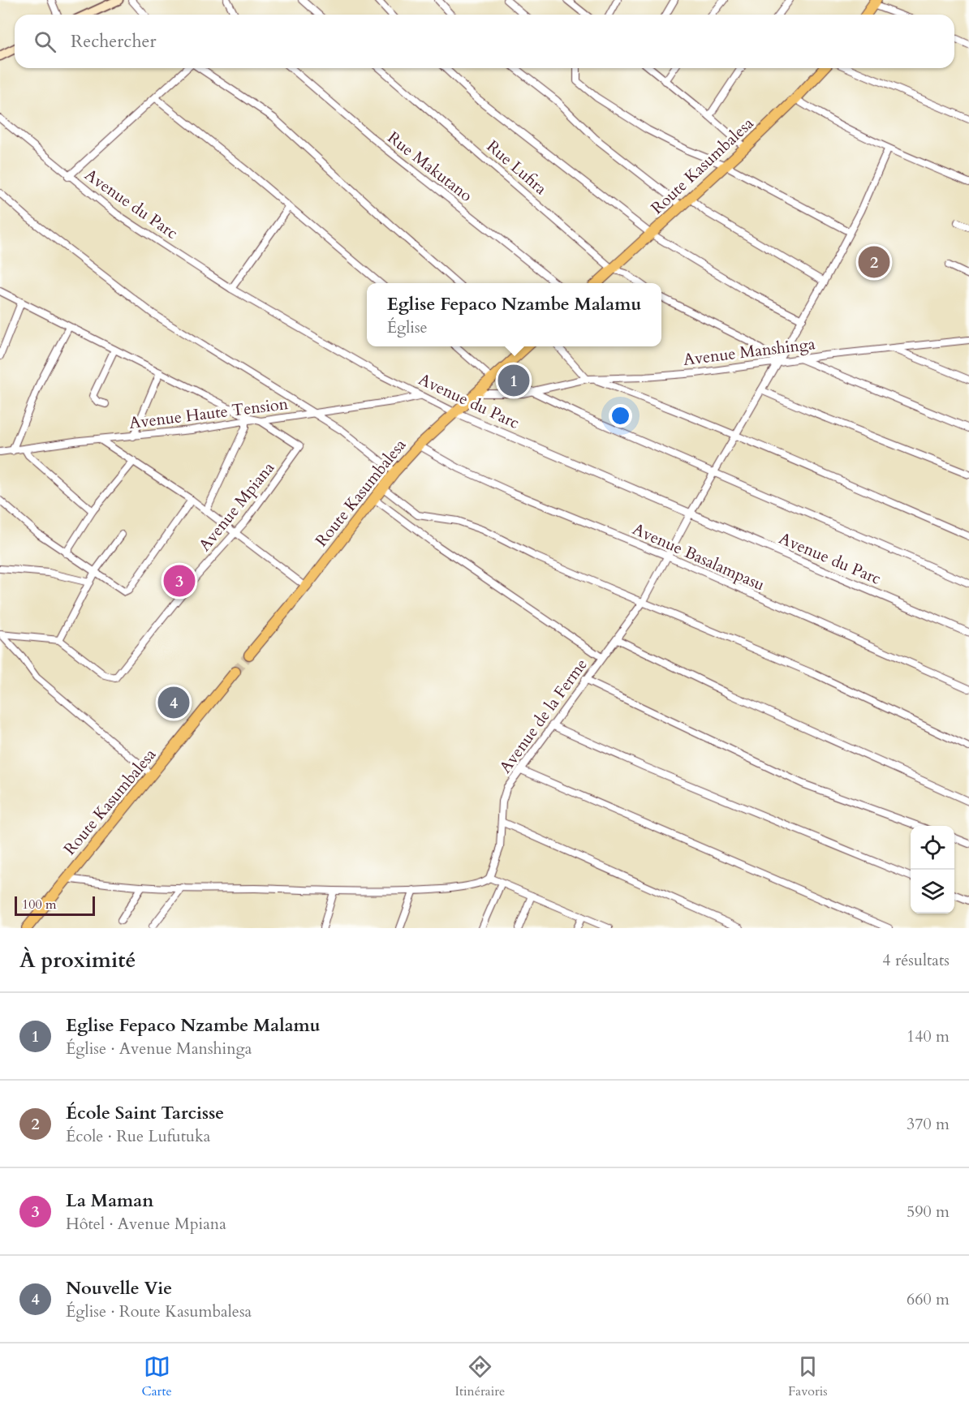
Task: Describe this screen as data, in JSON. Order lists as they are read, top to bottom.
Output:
{
  "streets": {
    "highway": ["Route Kasumbalesa"],
    "street": [
      "Rue Makutano",
      "Rue Lufira",
      "Avenue du Parc",
      "Avenue Manshinga",
      "Avenue Haute Tension",
      "Avenue Mpiana",
      "Avenue Basalampasu",
      "Avenue de la Ferme"
    ]
  },
  "crossings": [
    ["Route Kasumbalesa", "Rue Lufira"],
    ["Route Kasumbalesa", "Avenue du Parc"],
    ["Route Kasumbalesa", "Avenue Manshinga"],
    ["Route Kasumbalesa", "Avenue Basalampasu"],
    ["Avenue du Parc", "Avenue Haute Tension"],
    ["Avenue du Parc", "Avenue de la Ferme"],
    ["Avenue Manshinga", "Avenue de la Ferme"],
    ["Avenue Haute Tension", "Avenue Mpiana"],
    ["Avenue Basalampasu", "Avenue de la Ferme"]
  ],
  "scale_bar": "100 m",
  "page": {
    "search": "Rechercher",
    "pins": [
      "2",
      "1",
      "3",
      "4"
    ],
    "popup": ["Eglise Fepaco Nzambe Malamu", "Église"],
    "scale": "100 m",
    "heading": ["À proximité", "4 résultats"],
    "list": [
      {
        "mark": "1",
        "name": "Eglise Fepaco Nzambe Malamu",
        "note": "Église · Avenue Manshinga",
        "value": "140 m"
      },
      {
        "mark": "2",
        "name": "École Saint Tarcisse",
        "note": "École · Rue Lufutuka",
        "value": "370 m"
      },
      {
        "mark": "3",
        "name": "La Maman",
        "note": "Hôtel · Avenue Mpiana",
        "value": "590 m"
      },
      {
        "mark": "4",
        "name": "Nouvelle Vie",
        "note": "Église · Route Kasumbalesa",
        "value": "660 m"
      }
    ],
    "nav": ["Carte", "Itinéraire", "Favoris"]
  }
}
